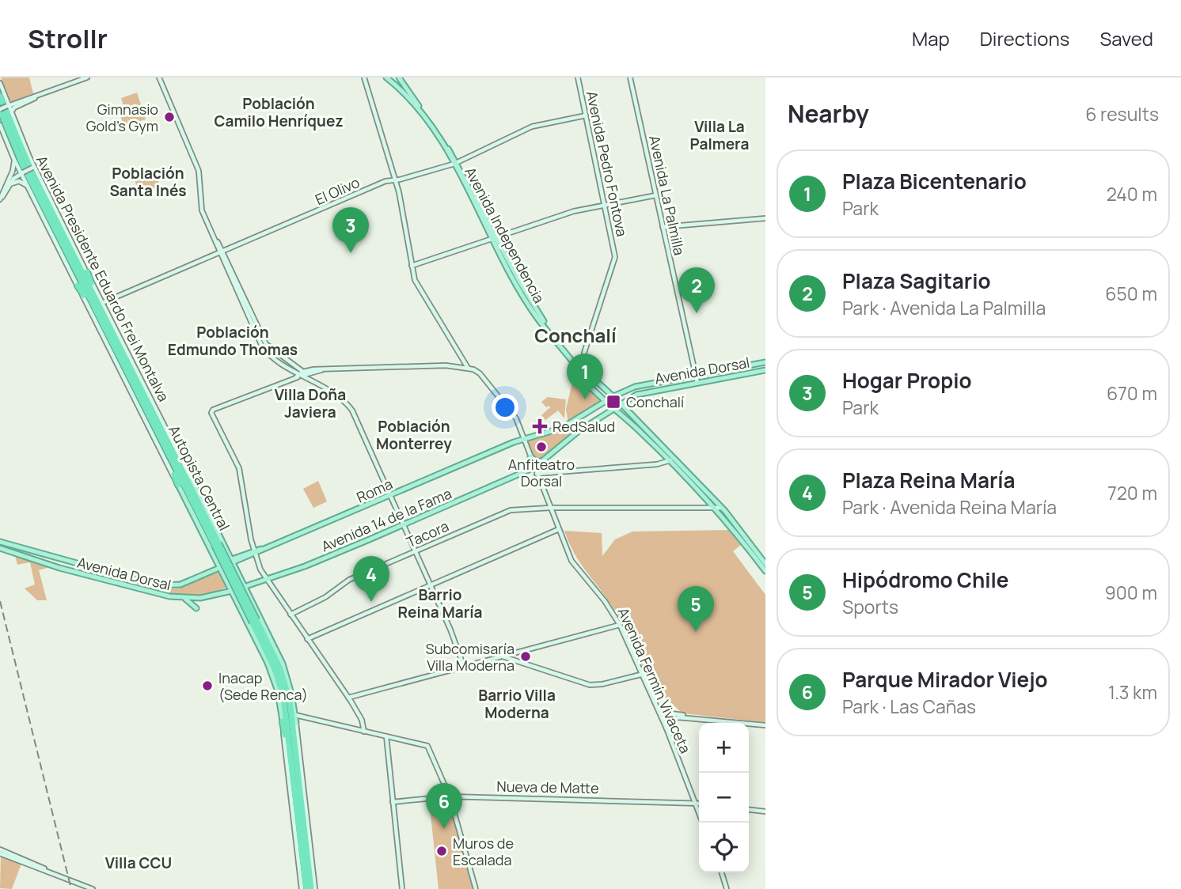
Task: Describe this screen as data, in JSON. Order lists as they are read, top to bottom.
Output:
{
  "streets": {
    "highway": ["Autopista Central"],
    "main road": [
      "Avenida Independencia",
      "Avenida Presidente Eduardo Frei Montalva",
      "Avenida Dorsal",
      "Roma",
      "Avenida 14 de la Fama"
    ],
    "street": [
      "Avenida Pedro Fontova",
      "El Olivo",
      "Avenida La Palmilla",
      "Tacora",
      "Avenida Fermín Vivaceta",
      "Nueva de Matte"
    ]
  },
  "crossings": [
    ["Avenida Pedro Fontova", "El Olivo"],
    ["Avenida Pedro Fontova", "Avenida Independencia"],
    ["El Olivo", "Avenida Independencia"],
    ["El Olivo", "Avenida Presidente Eduardo Frei Montalva"],
    ["El Olivo", "Avenida Fermín Vivaceta"],
    ["Avenida La Palmilla", "Avenida Dorsal"],
    ["Avenida Independencia", "Avenida Dorsal"],
    ["Avenida Independencia", "Tacora"],
    ["Avenida Presidente Eduardo Frei Montalva", "Avenida Dorsal"],
    ["Avenida Presidente Eduardo Frei Montalva", "Autopista Central"],
    ["Avenida Presidente Eduardo Frei Montalva", "Roma"],
    ["Avenida Presidente Eduardo Frei Montalva", "Avenida 14 de la Fama"],
    ["Avenida Dorsal", "Roma"],
    ["Avenida Dorsal", "Avenida 14 de la Fama"],
    ["Avenida Dorsal", "Avenida Fermín Vivaceta"],
    ["Roma", "Avenida Fermín Vivaceta"],
    ["Avenida 14 de la Fama", "Avenida Fermín Vivaceta"],
    ["Tacora", "Avenida Fermín Vivaceta"],
    ["Avenida Fermín Vivaceta", "Nueva de Matte"]
  ],
  "districts": [
    "Población Camilo Henríquez",
    "Villa La Palmera",
    "Población Santa Inés",
    "Población Edmundo Thomas",
    "Conchalí",
    "Villa Doña Javiera",
    "Población Monterrey",
    "Barrio Reina María",
    "Barrio Villa Moderna",
    "Villa CCU"
  ],
  "places": {
    "other": [
      "Gimnasio Gold's Gym",
      "Anfiteatro Dorsal",
      "Subcomisaría Villa Moderna",
      "Inacap (Sede Renca)",
      "Muros de Escalada"
    ],
    "transit": ["Conchalí"],
    "health": ["RedSalud"]
  },
  "page": {
    "header": "Strollr",
    "nav": ["Map", "Directions", "Saved"],
    "heading": ["Nearby", "6 results"],
    "list": [
      {
        "mark": "1",
        "name": "Plaza Bicentenario",
        "note": "Park",
        "value": "240 m"
      },
      {
        "mark": "2",
        "name": "Plaza Sagitario",
        "note": "Park · Avenida La Palmilla",
        "value": "650 m"
      },
      {
        "mark": "3",
        "name": "Hogar Propio",
        "note": "Park",
        "value": "670 m"
      },
      {
        "mark": "4",
        "name": "Plaza Reina María",
        "note": "Park · Avenida Reina María",
        "value": "720 m"
      },
      {
        "mark": "5",
        "name": "Hipódromo Chile",
        "note": "Sports",
        "value": "900 m"
      },
      {
        "mark": "6",
        "name": "Parque Mirador Viejo",
        "note": "Park · Las Cañas",
        "value": "1.3 km"
      }
    ],
    "pins": [
      "3",
      "2",
      "1",
      "4",
      "5",
      "6"
    ],
    "map_buttons": ["+", "−"]
  }
}
